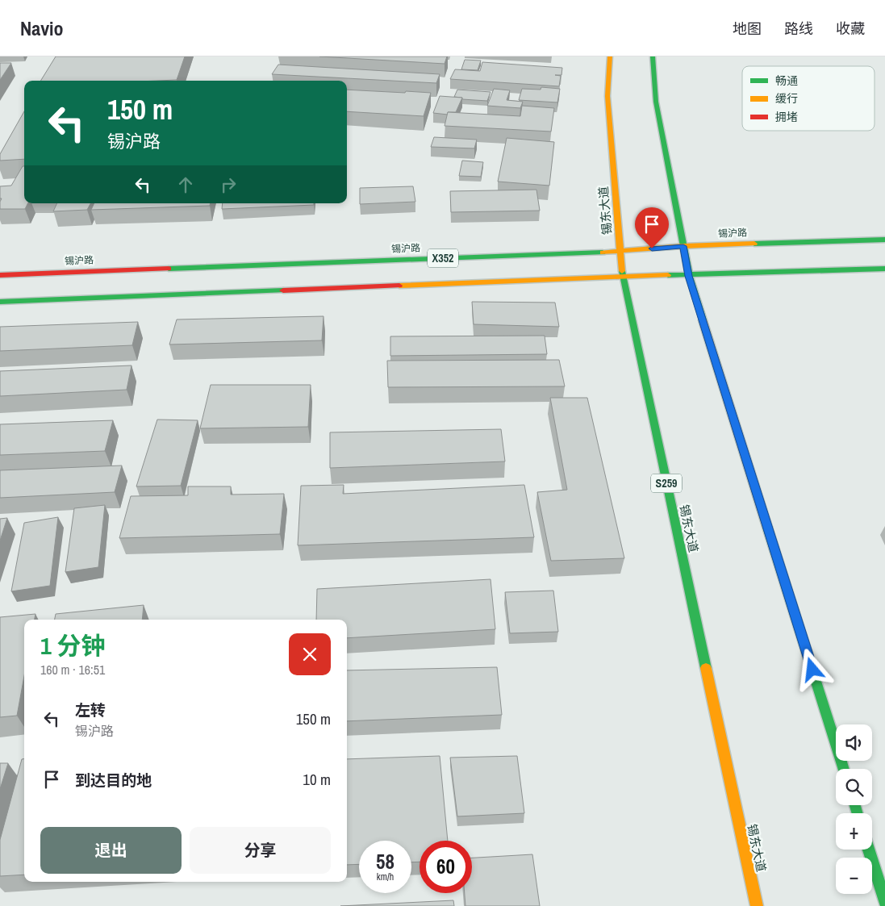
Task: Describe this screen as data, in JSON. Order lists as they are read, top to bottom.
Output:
{
  "streets": {
    "main road": [
      "锡东大道",
      "锡沪路",
      "X352",
      "S259"
    ]
  },
  "crossings": [
    ["锡东大道", "锡沪路"],
    ["锡东大道", "X352"]
  ],
  "legend": ["畅通", "缓行", "拥堵"],
  "page": {
    "header": "Navio",
    "nav": ["地图", "路线", "收藏"],
    "turn": ["150 m", "锡沪路"],
    "heading": ["1 分钟", "160 m · 16:51"],
    "list": [
      {
        "name": "左转",
        "note": "锡沪路",
        "value": "150 m"
      },
      {
        "name": "到达目的地",
        "value": "10 m"
      }
    ],
    "map_buttons": ["+", "−"],
    "buttons": ["退出", "分享"],
    "speed": "58 km/h",
    "limit": "60"
  }
}
